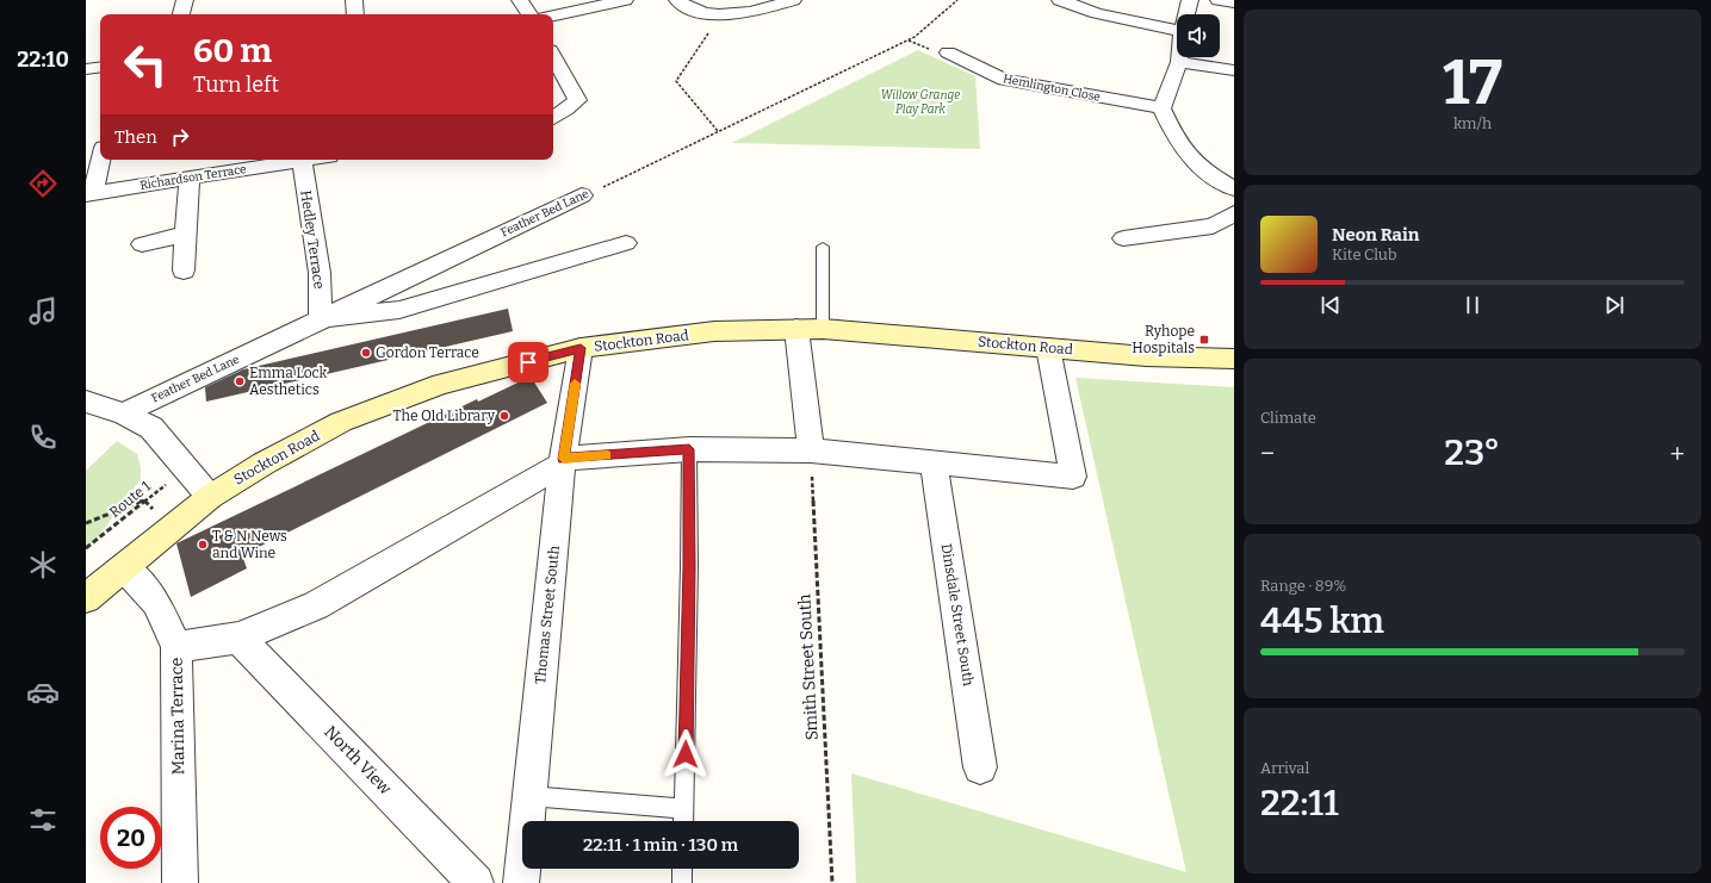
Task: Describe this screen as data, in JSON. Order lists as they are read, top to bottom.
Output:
{
  "streets": {
    "main road": ["Stockton Road"],
    "street": [
      "Hemlington Close",
      "Richardson Terrace",
      "Feather Bed Lane",
      "Hedley Terrace",
      "Thomas Street South",
      "Dinsdale Street South",
      "Marina Terrace",
      "North View"
    ],
    "path": ["Route 1", "Smith Street South"]
  },
  "crossings": [
    ["Feather Bed Lane", "Hedley Terrace"],
    ["Stockton Road", "Thomas Street South"],
    ["Stockton Road", "Marina Terrace"]
  ],
  "parks": ["Willow Grange Play Park"],
  "places": {
    "transit": ["Ryhope Hospitals"],
    "other": [
      "Gordon Terrace",
      "Emma Lock Aesthetics",
      "The Old Library",
      "T & N News and Wine"
    ]
  },
  "page": {
    "tabs": "22:10",
    "tile": [
      ["17", "km/h"],
      "Climate",
      ["Range · 89%", "445 km"],
      ["Arrival", "22:11"]
    ],
    "turn": ["60 m", "Turn left"],
    "then": "Then",
    "song": ["Neon Rain", "Kite Club"],
    "heat": ["−", "23°", "+"],
    "limit": "20",
    "trip": "22:11 · 1 min · 130 m"
  }
}
